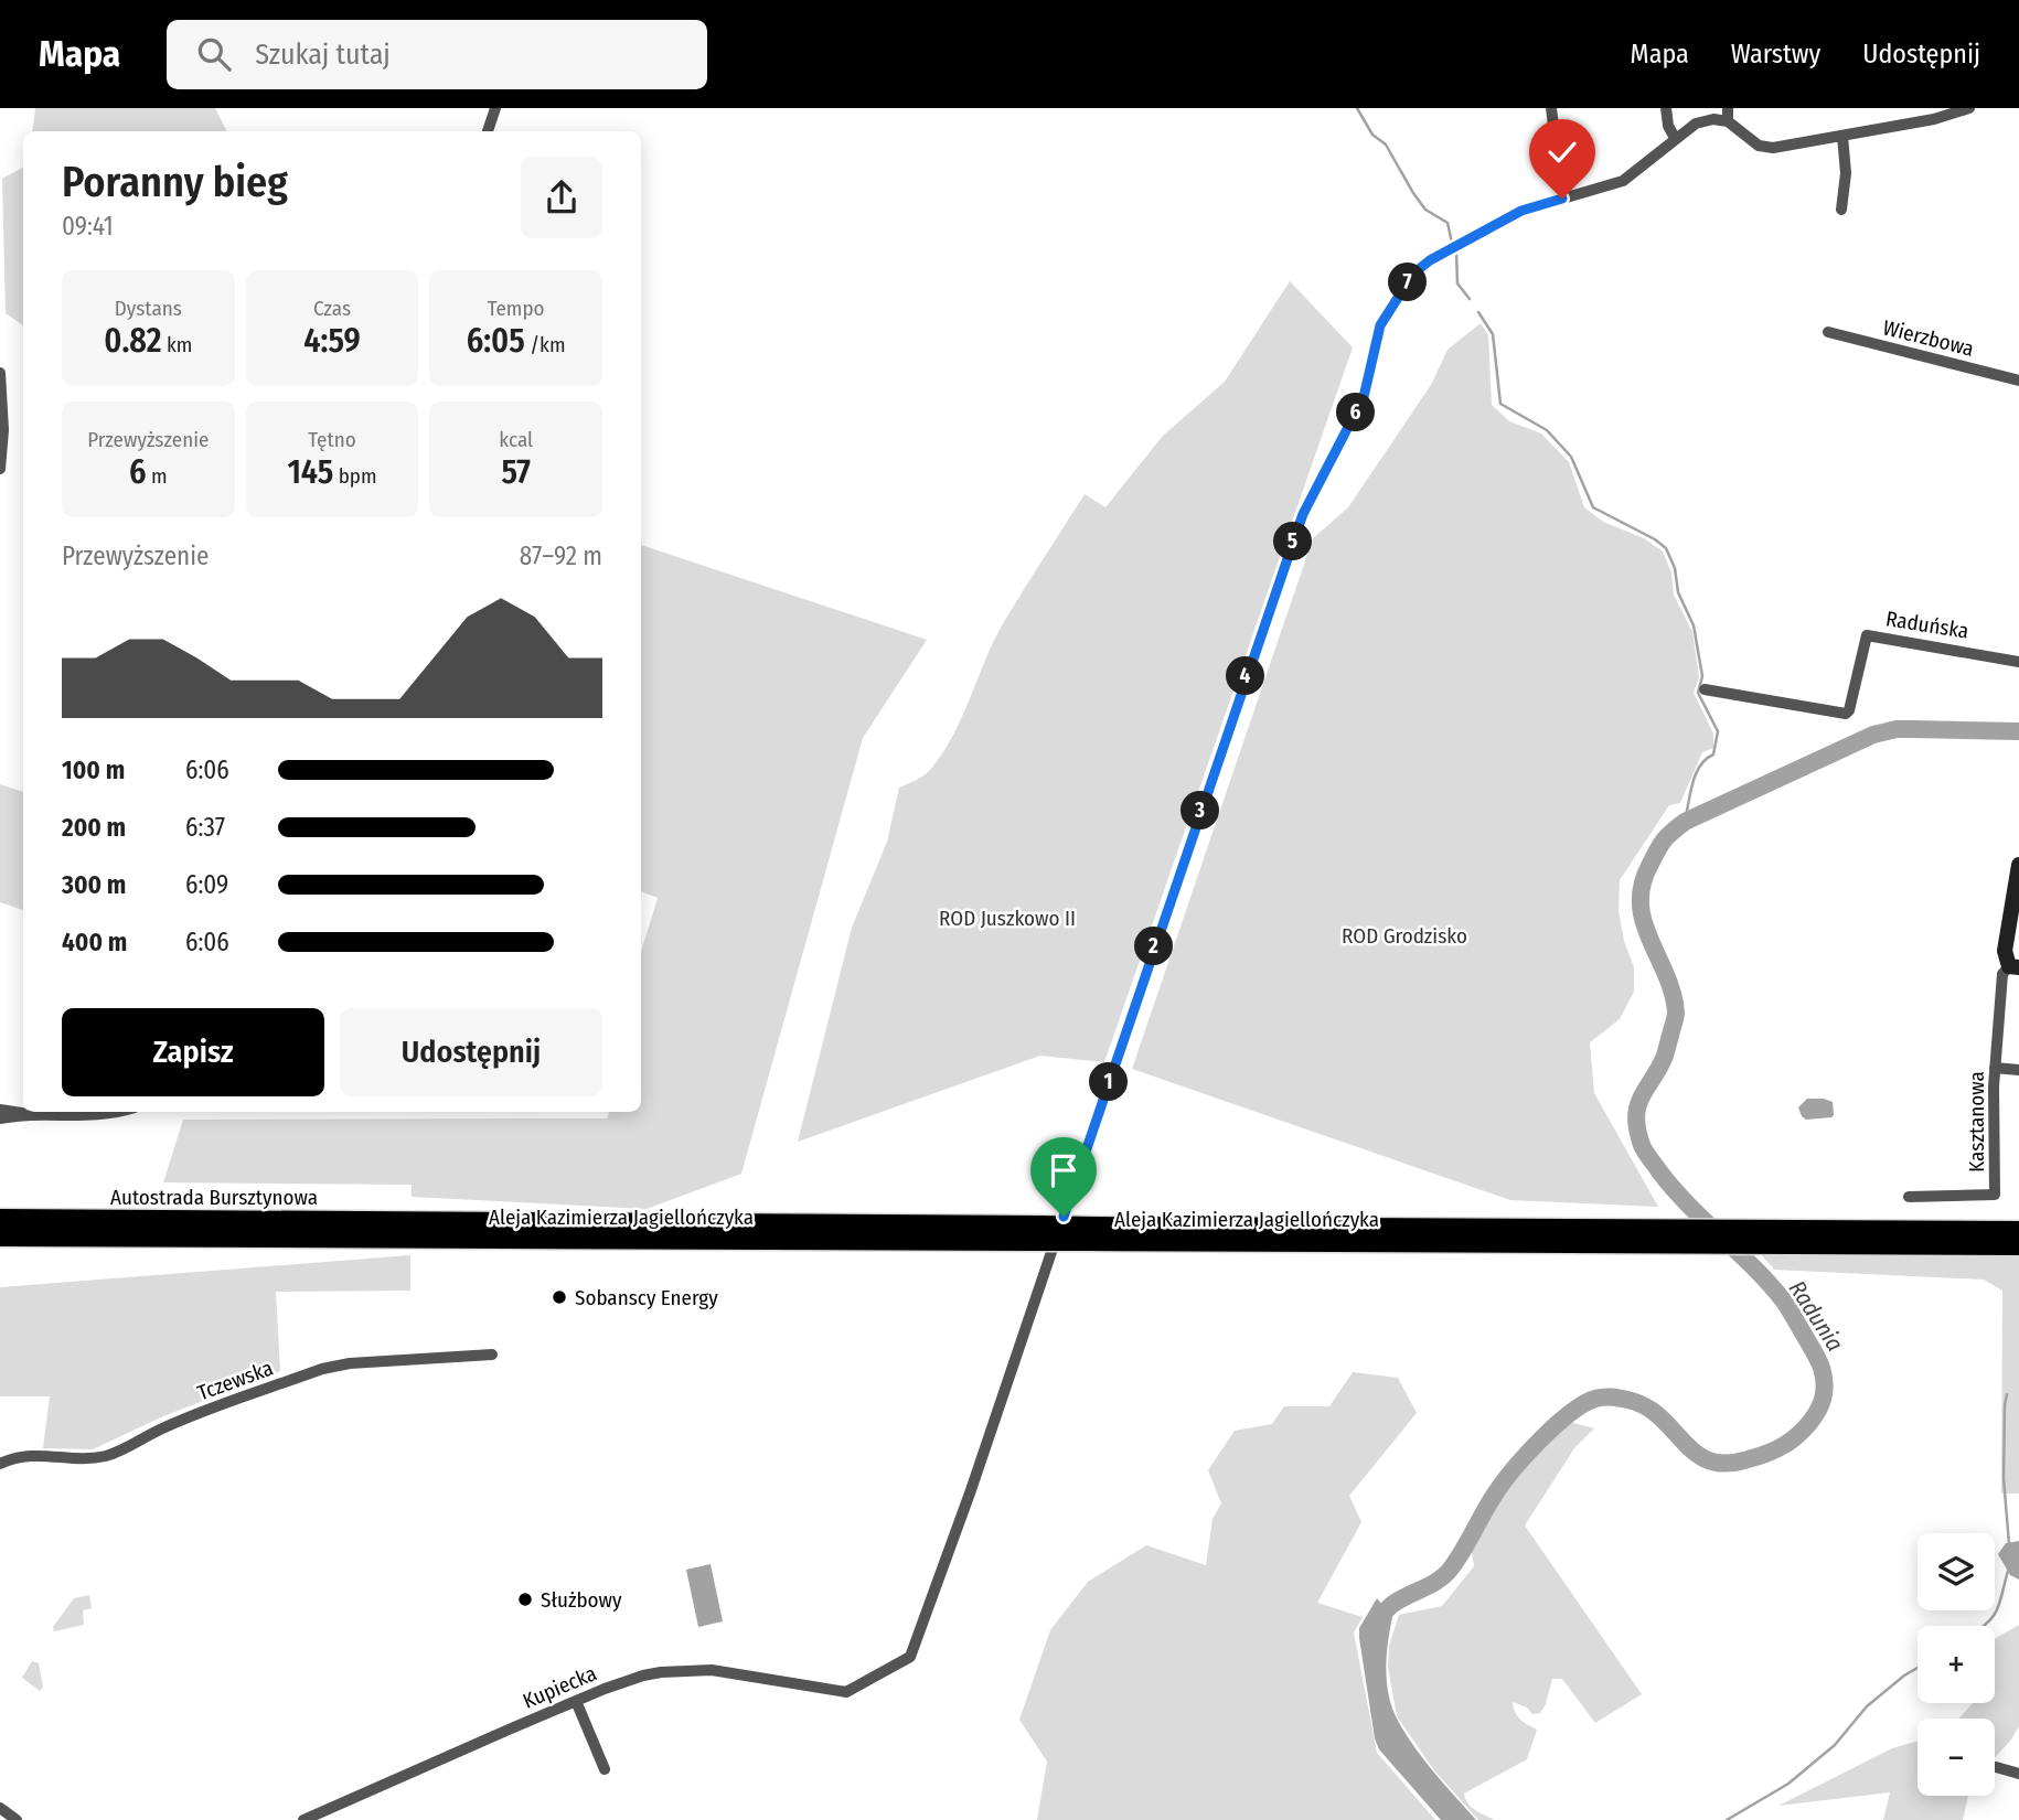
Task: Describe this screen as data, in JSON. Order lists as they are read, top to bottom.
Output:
{
  "streets": {
    "highway": ["Autostrada Bursztynowa", "Aleja Kazimierza Jagiellończyka"],
    "street": [
      "Wierzbowa",
      "Raduńska",
      "Kasztanowa",
      "Tczewska",
      "Kupiecka"
    ]
  },
  "crossings": [
    ["Autostrada Bursztynowa", "Aleja Kazimierza Jagiellończyka"],
    ["Aleja Kazimierza Jagiellończyka", "Kupiecka"]
  ],
  "water": ["Radunia"],
  "parks": ["ROD Juszkowo II", "ROD Grodzisko"],
  "places": ["Sobanscy Energy", "Służbowy"],
  "page": {
    "header": "Mapa",
    "search": "Szukaj tutaj",
    "nav": ["Mapa", "Warstwy", "Udostępnij"],
    "heading": ["Poranny bieg", "09:41"],
    "pins": [
      "7",
      "6",
      "5",
      "4",
      "3",
      "2",
      "1"
    ],
    "stats": [
      ["Dystans", "0.82 km"],
      ["Czas", "4:59"],
      ["Tempo", "6:05 /km"],
      ["Przewyższenie", "6 m"],
      ["Tętno", "145 bpm"],
      ["kcal", "57"]
    ],
    "chart": ["Przewyższenie", "87–92 m"],
    "list": [
      {
        "name": "100 m",
        "note": "6:06"
      },
      {
        "name": "200 m",
        "note": "6:37"
      },
      {
        "name": "300 m",
        "note": "6:09"
      },
      {
        "name": "400 m",
        "note": "6:06"
      }
    ],
    "buttons": ["Zapisz", "Udostępnij"],
    "map_buttons": ["+", "−"]
  }
}
